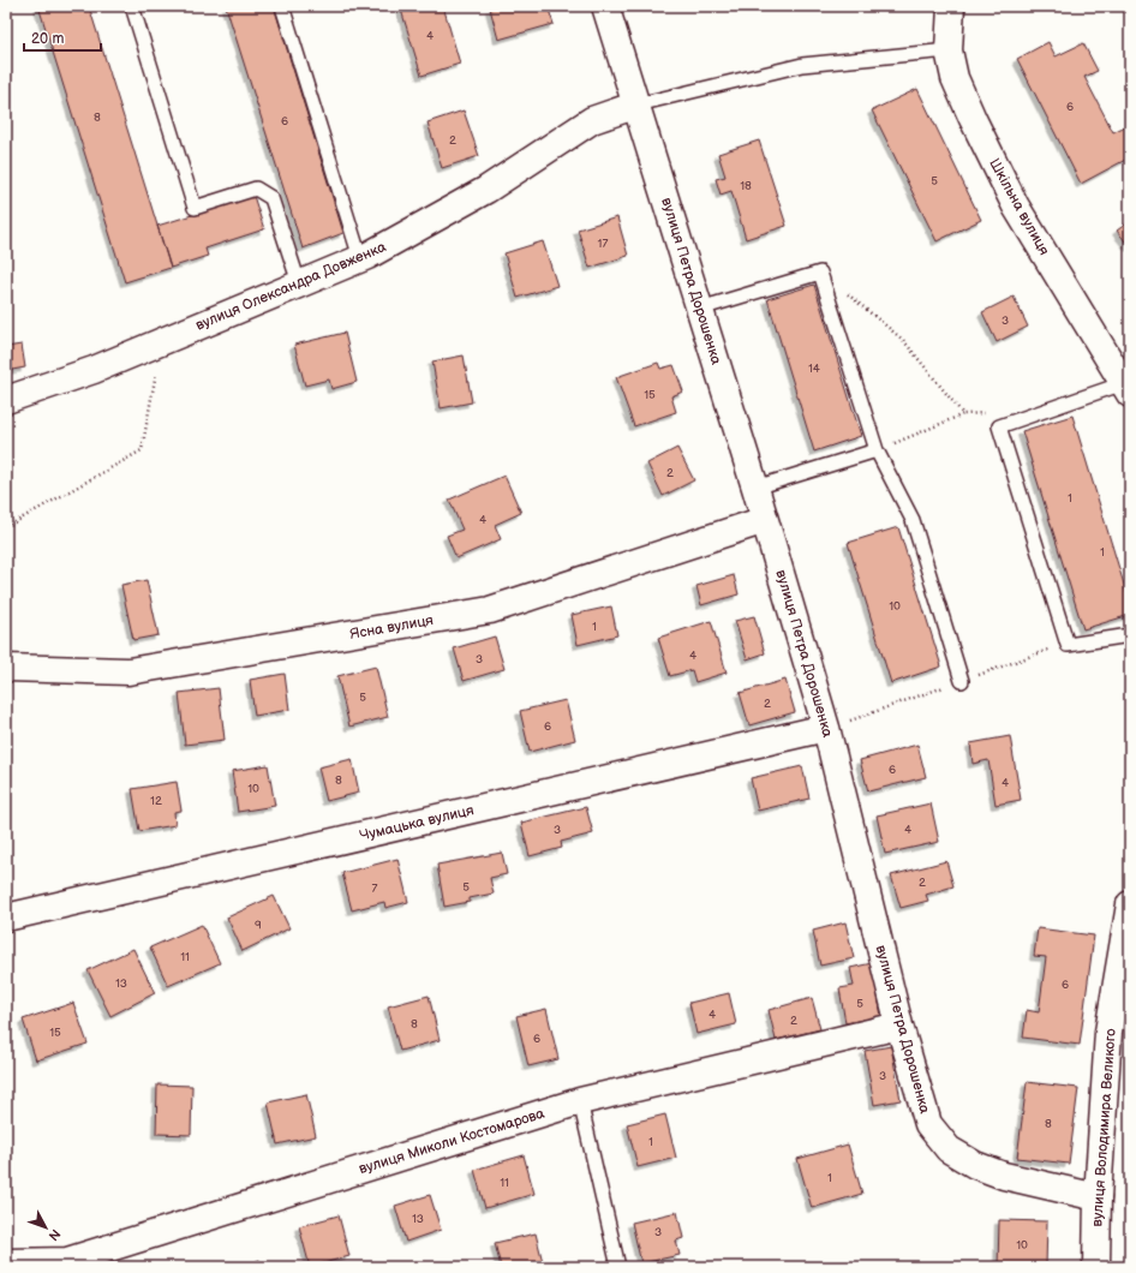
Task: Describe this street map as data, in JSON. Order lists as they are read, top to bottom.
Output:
{
  "streets": {
    "street": [
      "Шкільна вулиця",
      "вулиця Петра Дорошенка",
      "вулиця Олександра Довженка",
      "Ясна вулиця",
      "Чумацька вулиця",
      "вулиця Володимира Великого",
      "вулиця Миколи Костомарова"
    ]
  },
  "crossings": [
    ["вулиця Петра Дорошенка", "вулиця Олександра Довженка"],
    ["вулиця Петра Дорошенка", "Ясна вулиця"],
    ["вулиця Петра Дорошенка", "Чумацька вулиця"],
    ["вулиця Петра Дорошенка", "вулиця Володимира Великого"],
    ["вулиця Петра Дорошенка", "вулиця Миколи Костомарова"]
  ],
  "house_numbers": [
    "4",
    "6",
    "8",
    "6",
    "2",
    "5",
    "18",
    "17",
    "3",
    "14",
    "15",
    "2",
    "1",
    "4",
    "1",
    "10",
    "1",
    "4",
    "3",
    "5",
    "2",
    "6",
    "6",
    "8",
    "4",
    "10",
    "12",
    "3",
    "4",
    "2",
    "5",
    "7",
    "9",
    "11",
    "13",
    "6",
    "5",
    "4",
    "2",
    "8",
    "15",
    "6",
    "3",
    "8",
    "1",
    "1",
    "11",
    "13",
    "3",
    "10"
  ],
  "scale_bar": "20 m",
  "north": "bottom right"
}
